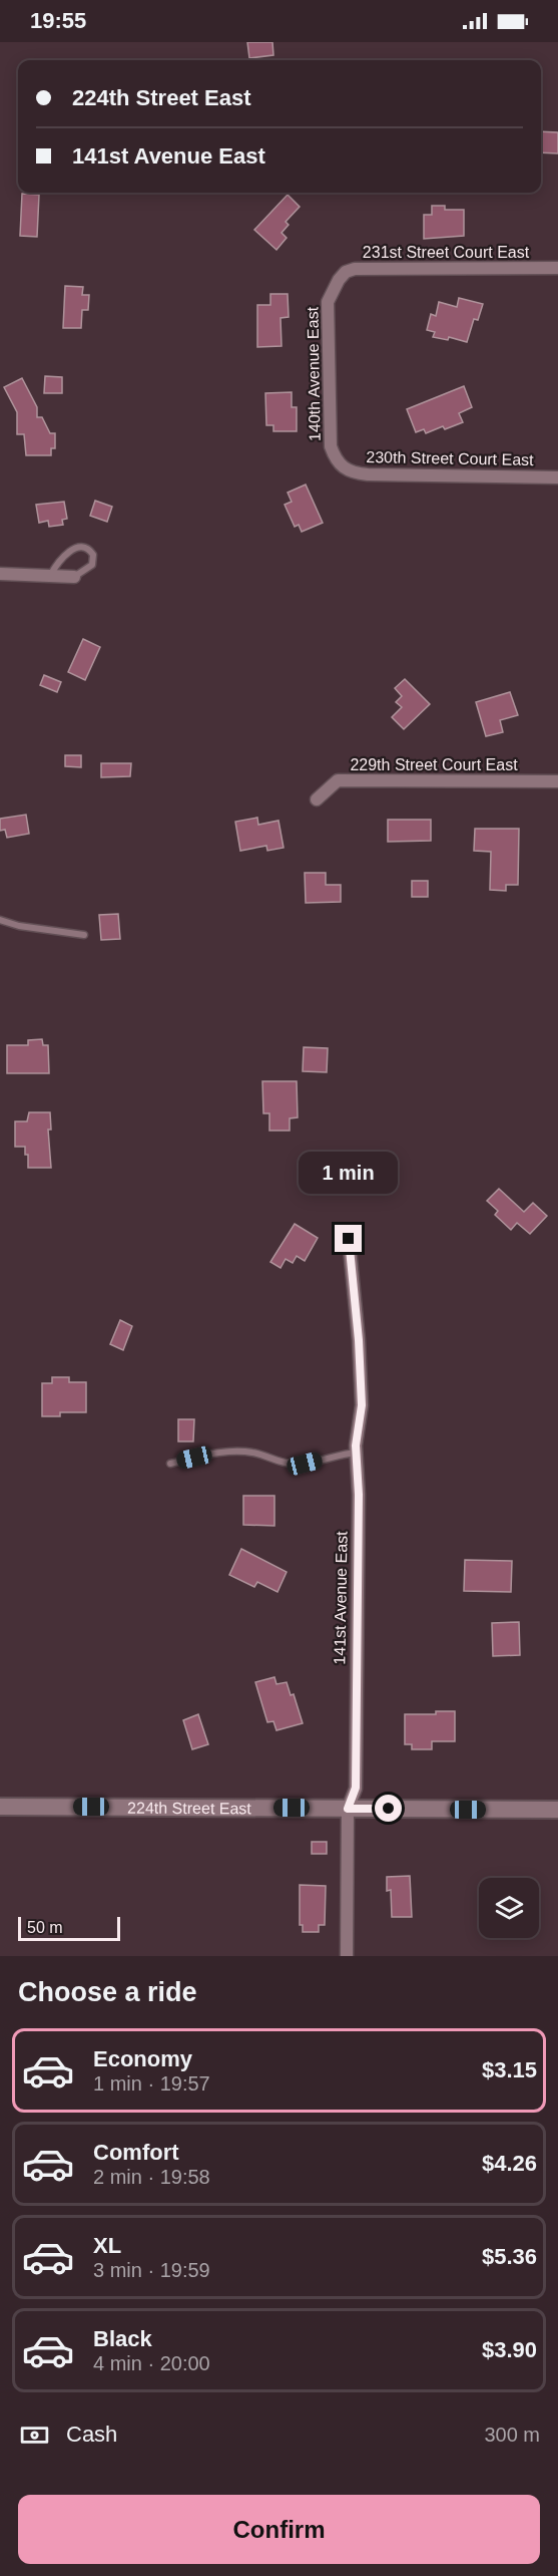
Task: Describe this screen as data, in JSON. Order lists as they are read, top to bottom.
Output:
{
  "streets": {
    "street": [
      "231st Street Court East",
      "140th Avenue East",
      "230th Street Court East",
      "229th Street Court East",
      "141st Avenue East",
      "224th Street East"
    ]
  },
  "crossings": [
    ["231st Street Court East", "140th Avenue East"],
    ["140th Avenue East", "230th Street Court East"],
    ["141st Avenue East", "224th Street East"]
  ],
  "scale_bar": "50 m",
  "page": {
    "status": "19:55",
    "banner": ["224th Street East", "141st Avenue East"],
    "bubble": "1 min",
    "scale": "50 m",
    "heading": "Choose a ride",
    "list": [
      {
        "name": "Economy",
        "note": "1 min · 19:57",
        "value": "$3.15"
      },
      {
        "name": "Comfort",
        "note": "2 min · 19:58",
        "value": "$4.26"
      },
      {
        "name": "XL",
        "note": "3 min · 19:59",
        "value": "$5.36"
      },
      {
        "name": "Black",
        "note": "4 min · 20:00",
        "value": "$3.90"
      }
    ],
    "pay": ["Cash", "300 m"],
    "buttons": "Confirm"
  }
}
